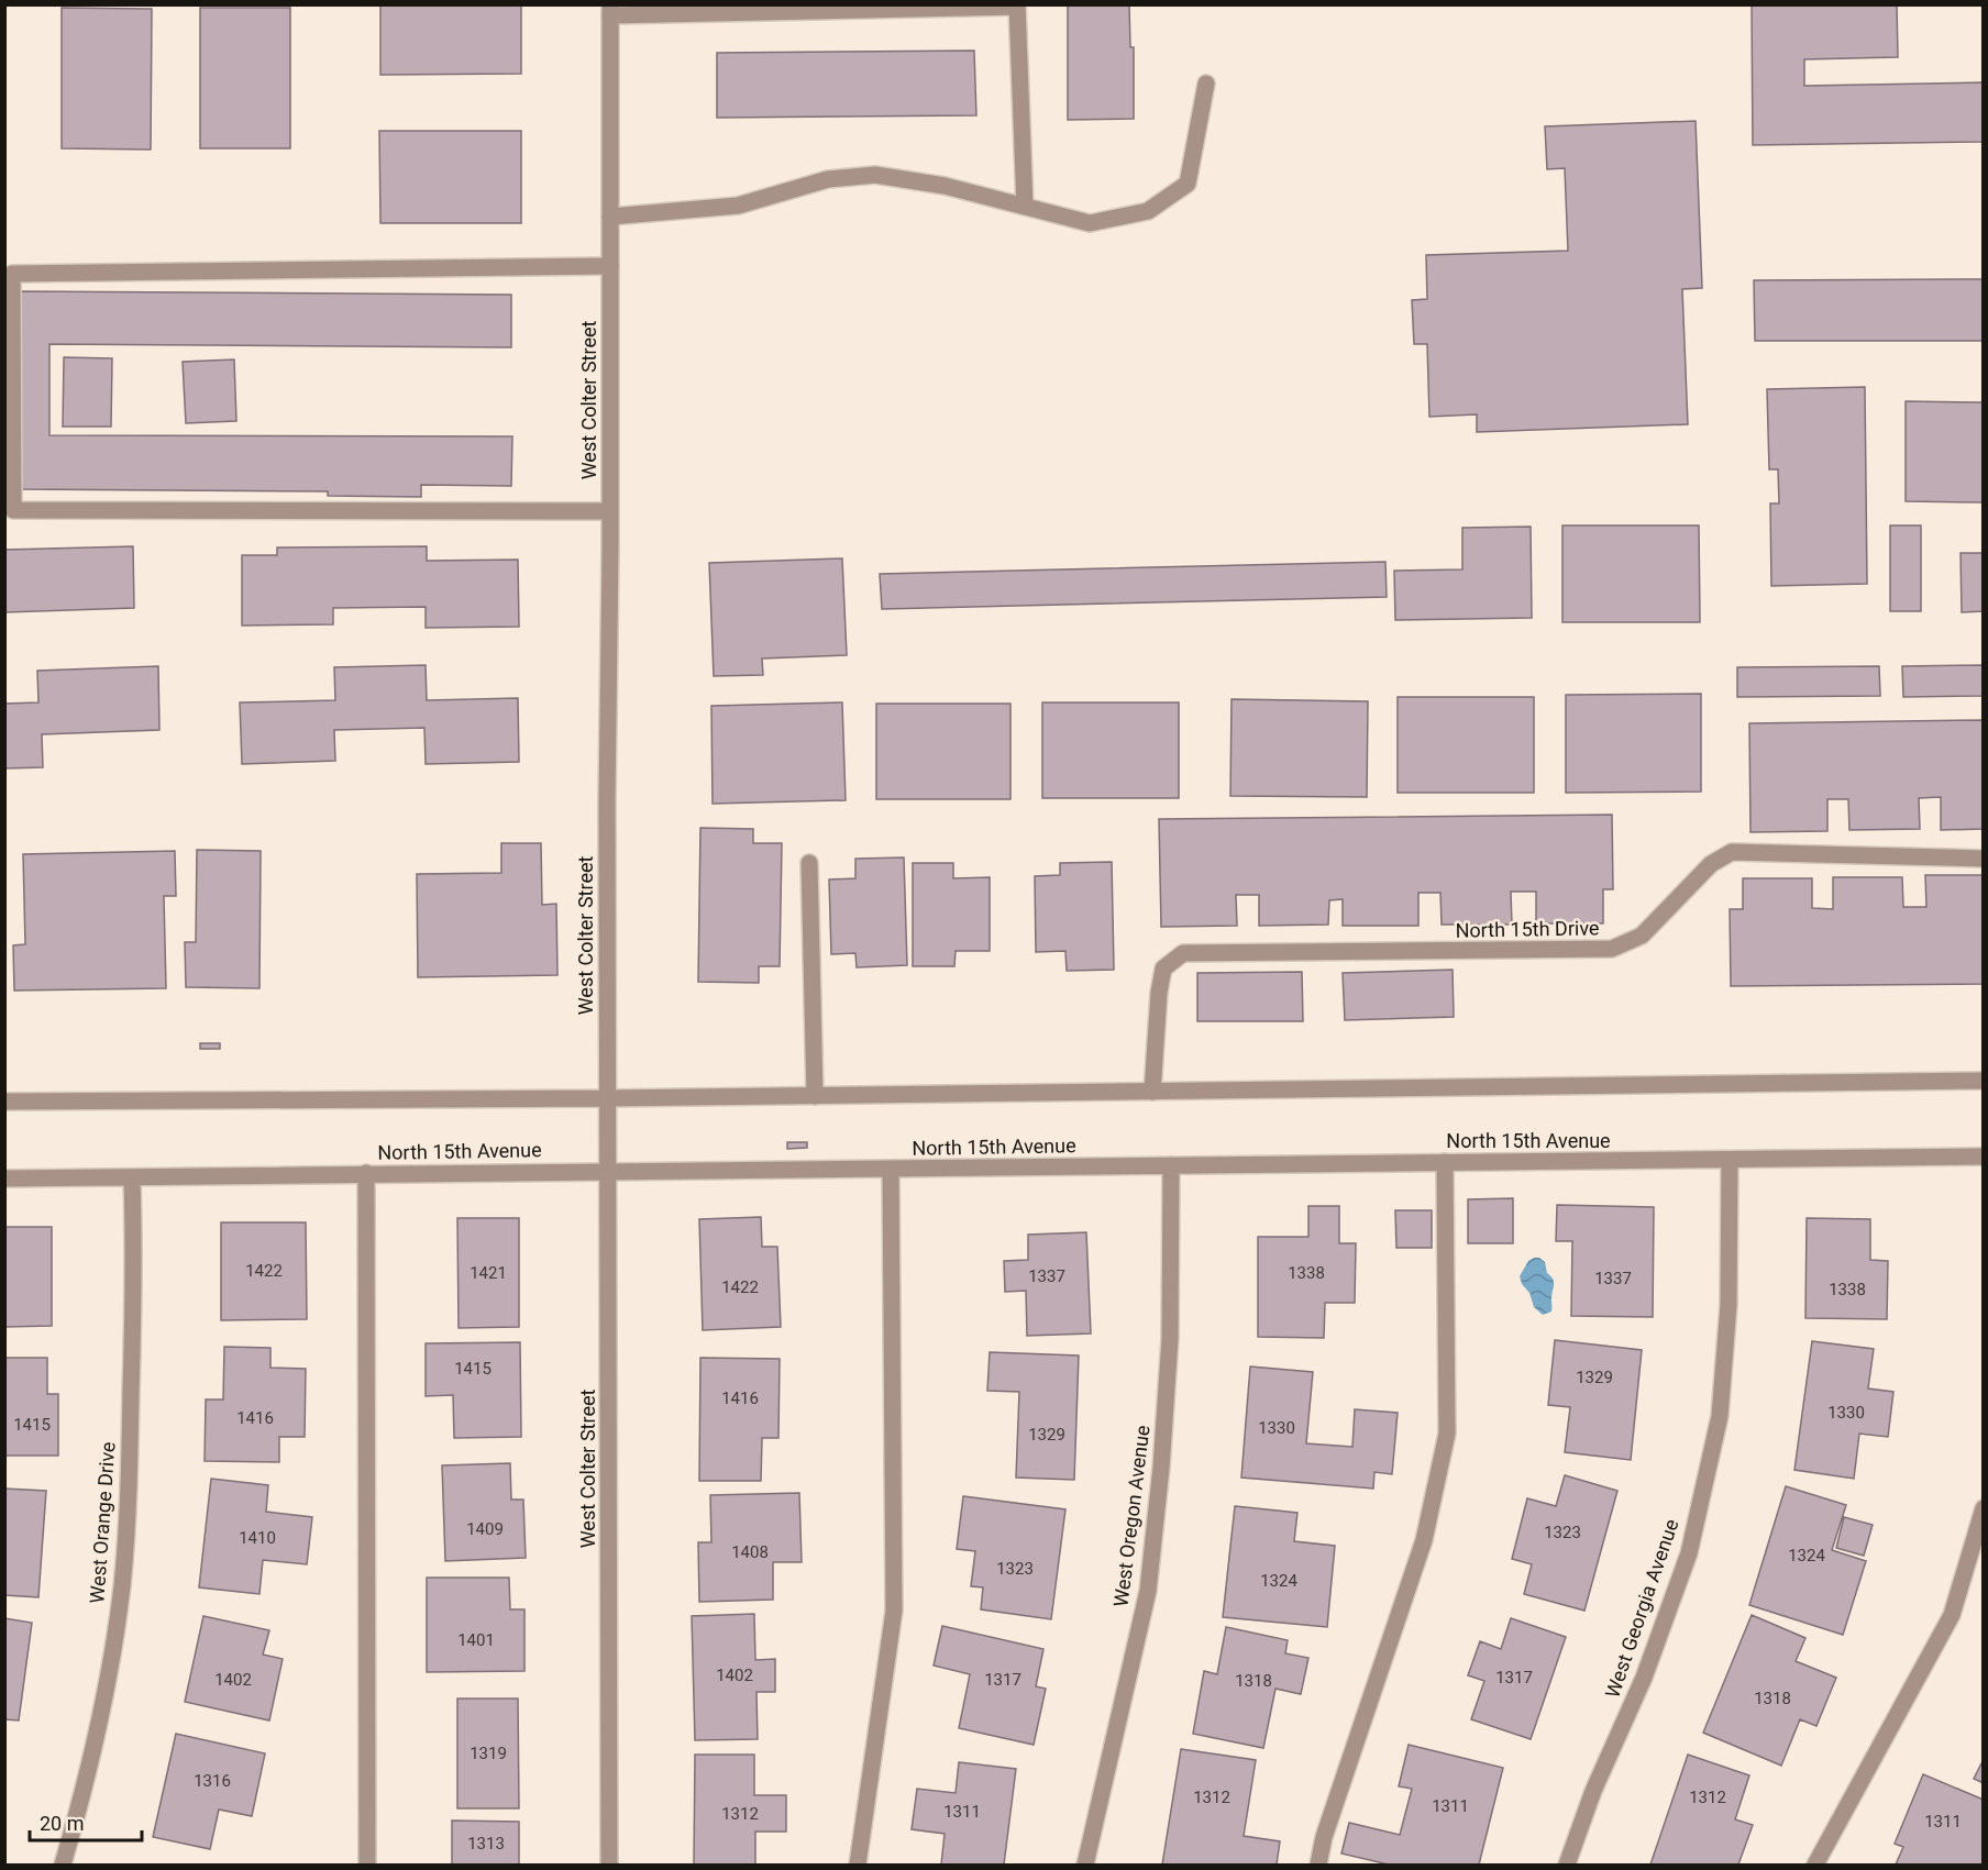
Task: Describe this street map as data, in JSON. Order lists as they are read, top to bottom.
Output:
{
  "streets": {
    "street": [
      "West Colter Street",
      "North 15th Drive",
      "North 15th Avenue",
      "West Oregon Avenue",
      "West Orange Drive",
      "West Georgia Avenue"
    ]
  },
  "crossings": [
    ["West Colter Street", "North 15th Avenue"],
    ["North 15th Avenue", "West Oregon Avenue"],
    ["North 15th Avenue", "West Orange Drive"],
    ["North 15th Avenue", "West Georgia Avenue"]
  ],
  "house_numbers": [
    "1422",
    "1421",
    "1338",
    "1337",
    "1337",
    "1422",
    "1338",
    "1415",
    "1329",
    "1416",
    "1330",
    "1416",
    "1415",
    "1330",
    "1329",
    "1409",
    "1323",
    "1410",
    "1408",
    "1324",
    "1323",
    "1324",
    "1401",
    "1402",
    "1317",
    "1402",
    "1317",
    "1318",
    "1318",
    "1319",
    "1316",
    "1312",
    "1312",
    "1311",
    "1311",
    "1312",
    "1311",
    "1313"
  ],
  "scale_bar": "20 m"
}
